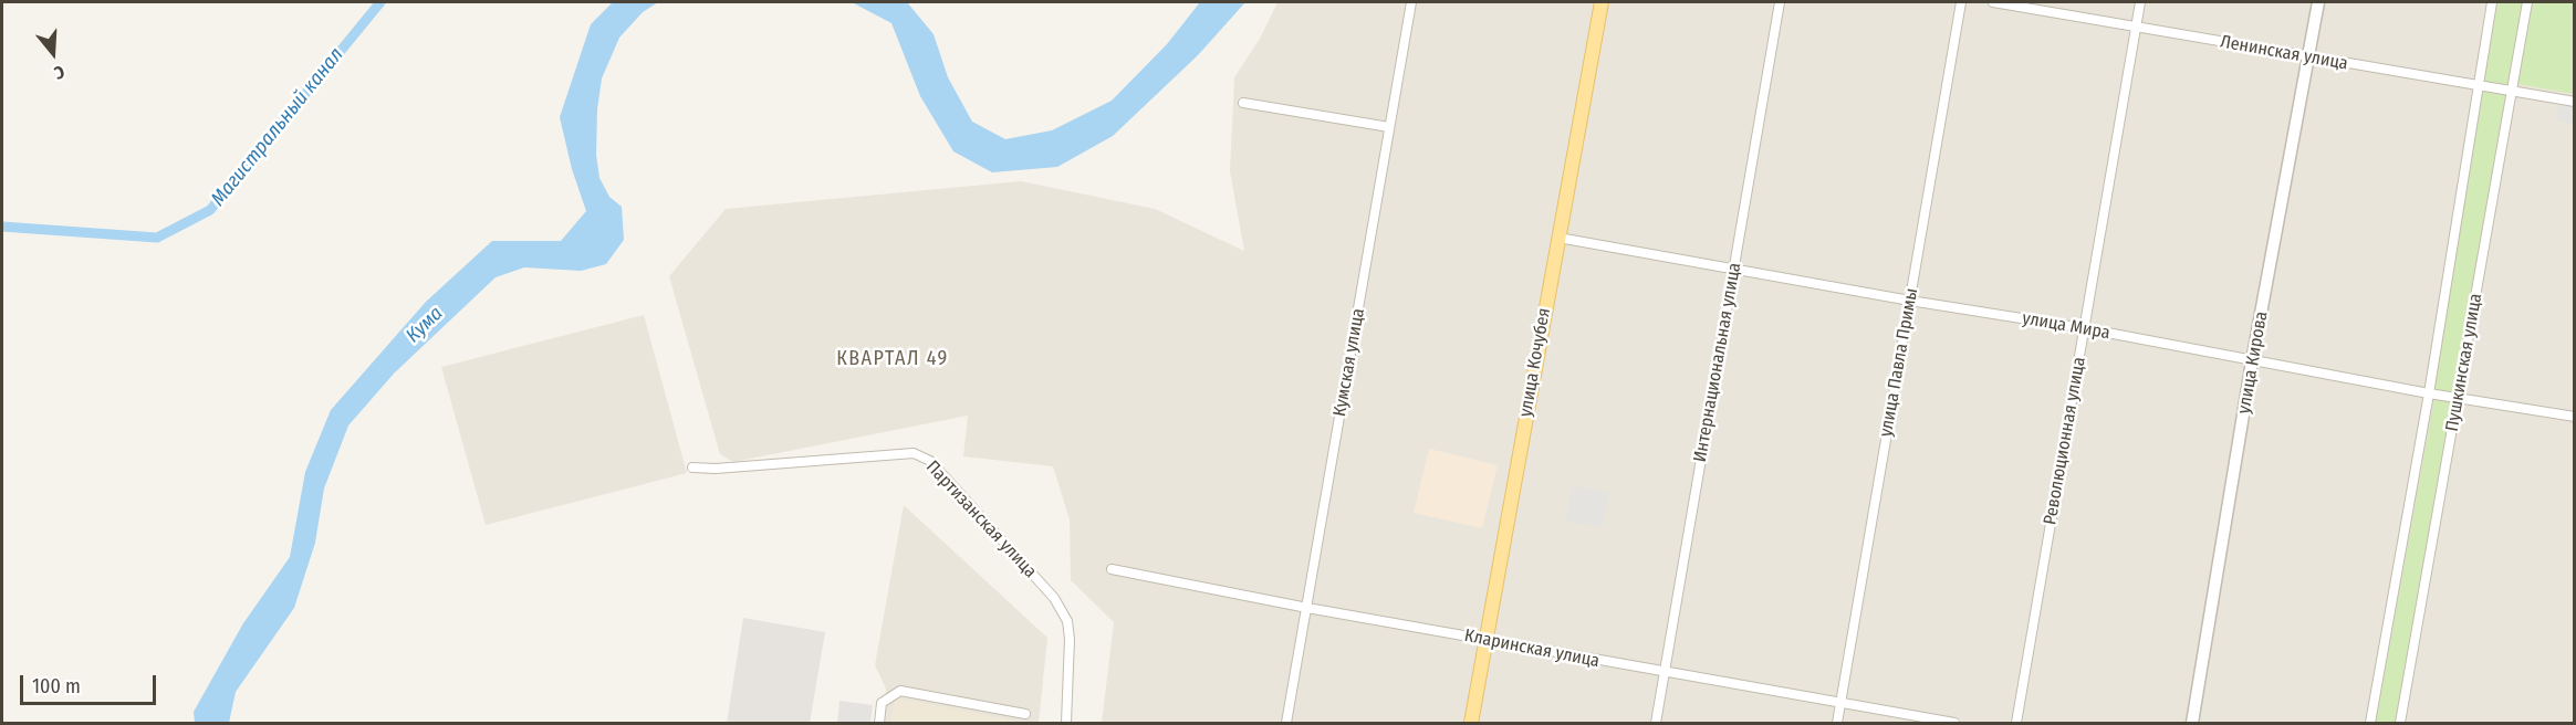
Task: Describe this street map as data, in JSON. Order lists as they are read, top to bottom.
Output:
{
  "streets": {
    "main road": ["улица Кочубея"],
    "street": [
      "Ленинская улица",
      "улица Мира",
      "Кумская улица",
      "Интернациональная улица",
      "улица Павла Примы",
      "улица Кирова",
      "Пушкинская улица",
      "Революционная улица",
      "Партизанская улица",
      "Кларинская улица"
    ]
  },
  "crossings": [
    ["Ленинская улица", "улица Кирова"],
    ["Ленинская улица", "Пушкинская улица"],
    ["Ленинская улица", "Революционная улица"],
    ["улица Мира", "улица Кочубея"],
    ["улица Мира", "Интернациональная улица"],
    ["улица Мира", "улица Павла Примы"],
    ["улица Мира", "улица Кирова"],
    ["улица Мира", "Пушкинская улица"],
    ["улица Мира", "Революционная улица"],
    ["Кумская улица", "Кларинская улица"],
    ["улица Кочубея", "Кларинская улица"],
    ["Интернациональная улица", "Кларинская улица"],
    ["улица Павла Примы", "Кларинская улица"]
  ],
  "districts": ["КВАРТАЛ 49"],
  "water": ["Магистральный канал", "Кума"],
  "scale_bar": "100 m",
  "north": "bottom"
}
